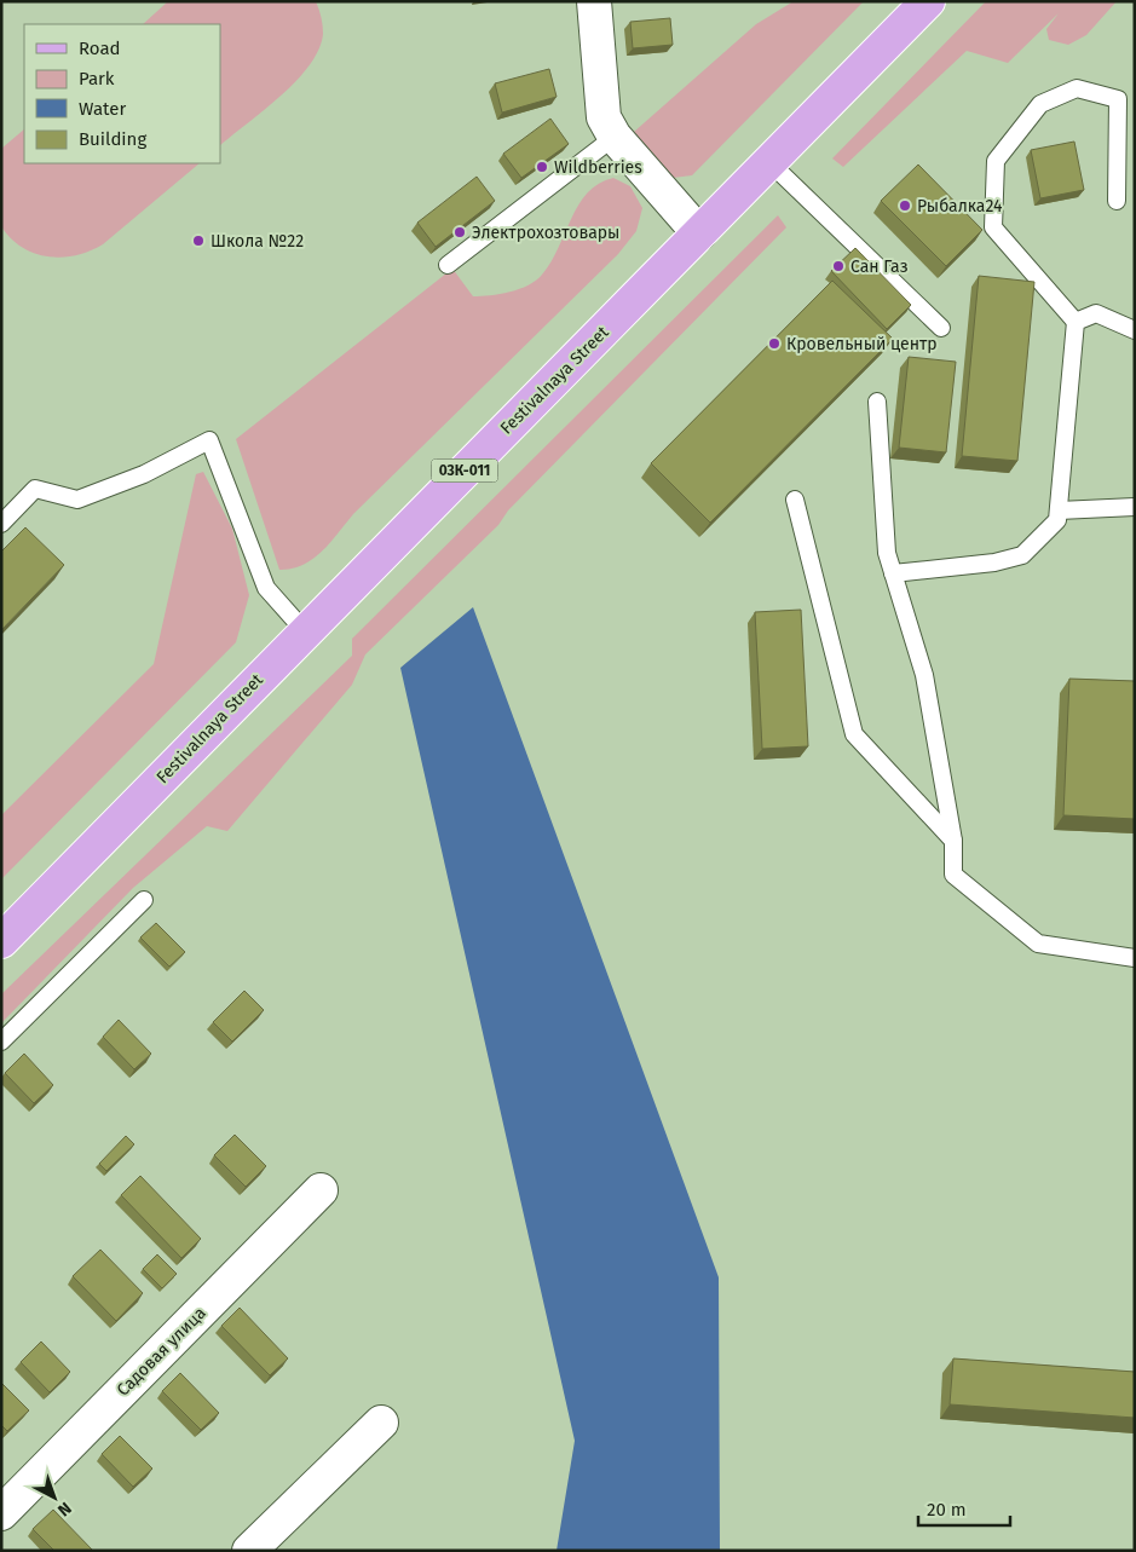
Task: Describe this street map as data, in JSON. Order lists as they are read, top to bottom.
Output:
{
  "streets": {
    "main road": ["Festivalnaya Street", "03К-011"],
    "street": ["Садовая улица"]
  },
  "places": [
    "Wildberries",
    "Рыбалка24",
    "Электрохозтовары",
    "Школа №22",
    "Сан Газ",
    "Кровельный центр"
  ],
  "legend": [
    "Road",
    "Park",
    "Water",
    "Building"
  ],
  "scale_bar": "20 m",
  "north": "bottom right"
}
